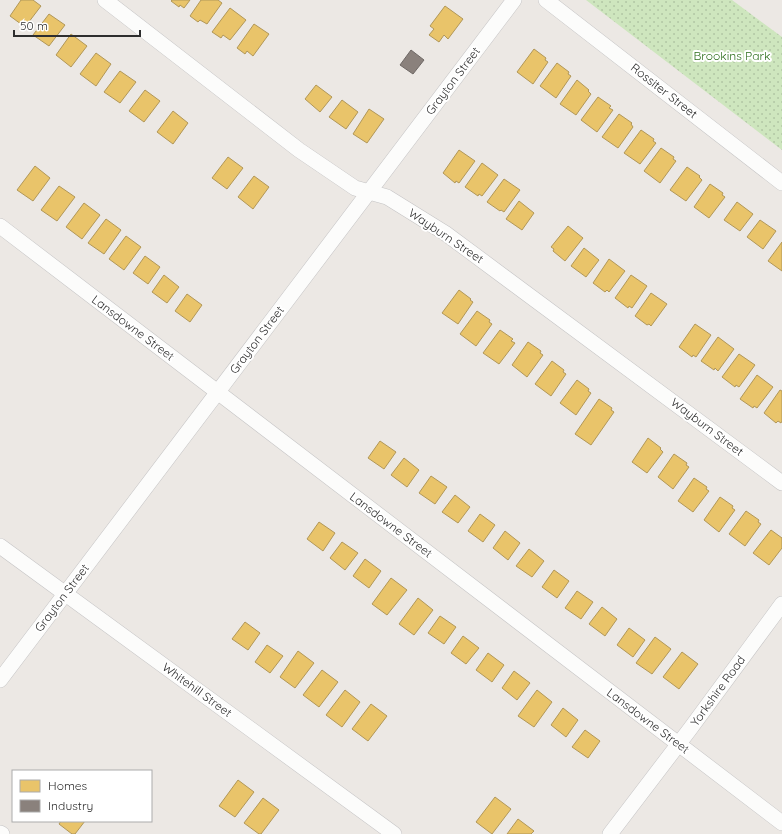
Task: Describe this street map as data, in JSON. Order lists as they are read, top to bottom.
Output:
{
  "streets": {
    "street": [
      "Grayton Street",
      "Rossiter Street",
      "Wayburn Street",
      "Lansdowne Street",
      "Whitehill Street",
      "Yorkshire Road"
    ]
  },
  "crossings": [
    ["Grayton Street", "Wayburn Street"],
    ["Grayton Street", "Lansdowne Street"],
    ["Grayton Street", "Whitehill Street"],
    ["Lansdowne Street", "Yorkshire Road"]
  ],
  "parks": ["Brookins Park"],
  "legend": ["Homes", "Industry"],
  "scale_bar": "50 m"
}
